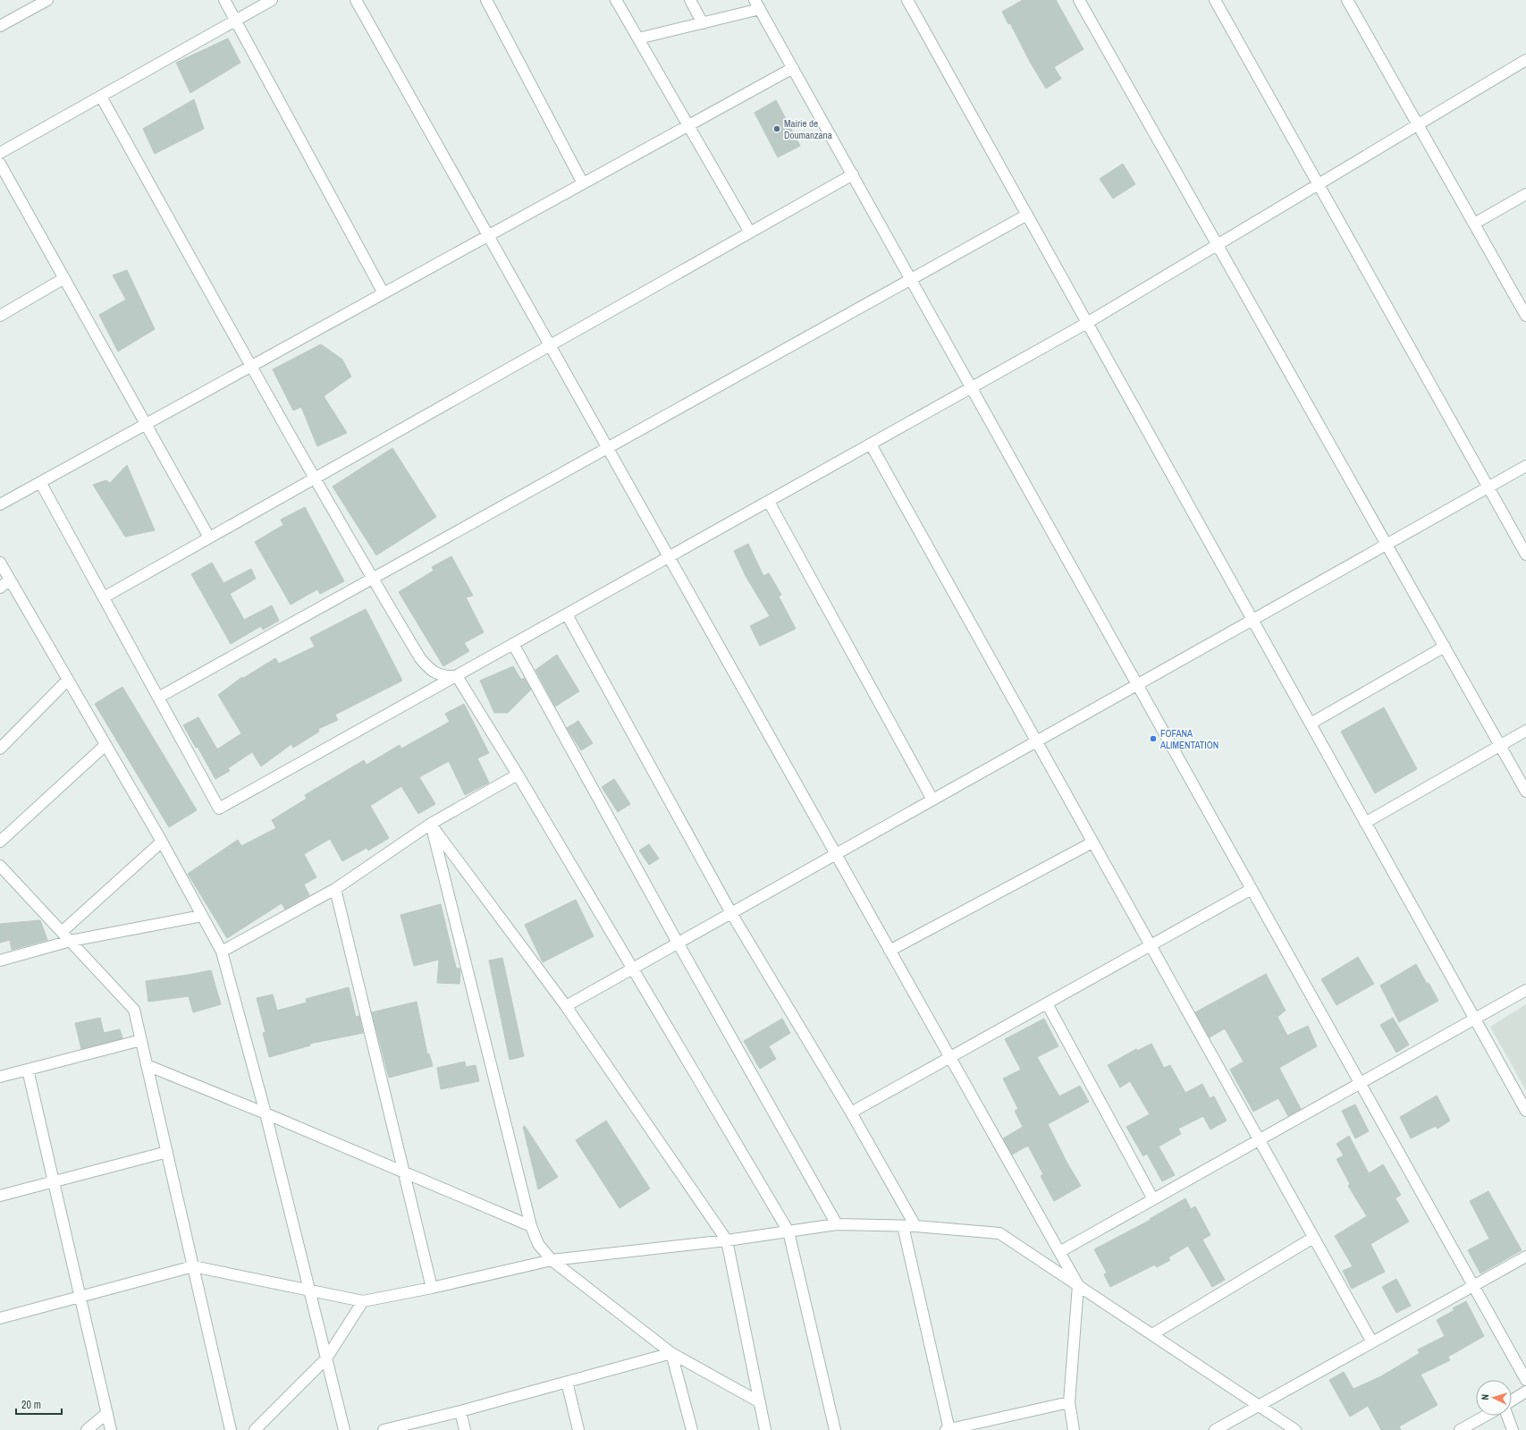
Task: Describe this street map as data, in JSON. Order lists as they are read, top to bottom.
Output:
{
  "places": ["Mairie de Doumanzana", "FOFANA ALIMENTATION"],
  "scale_bar": "20 m",
  "north": "left"
}
